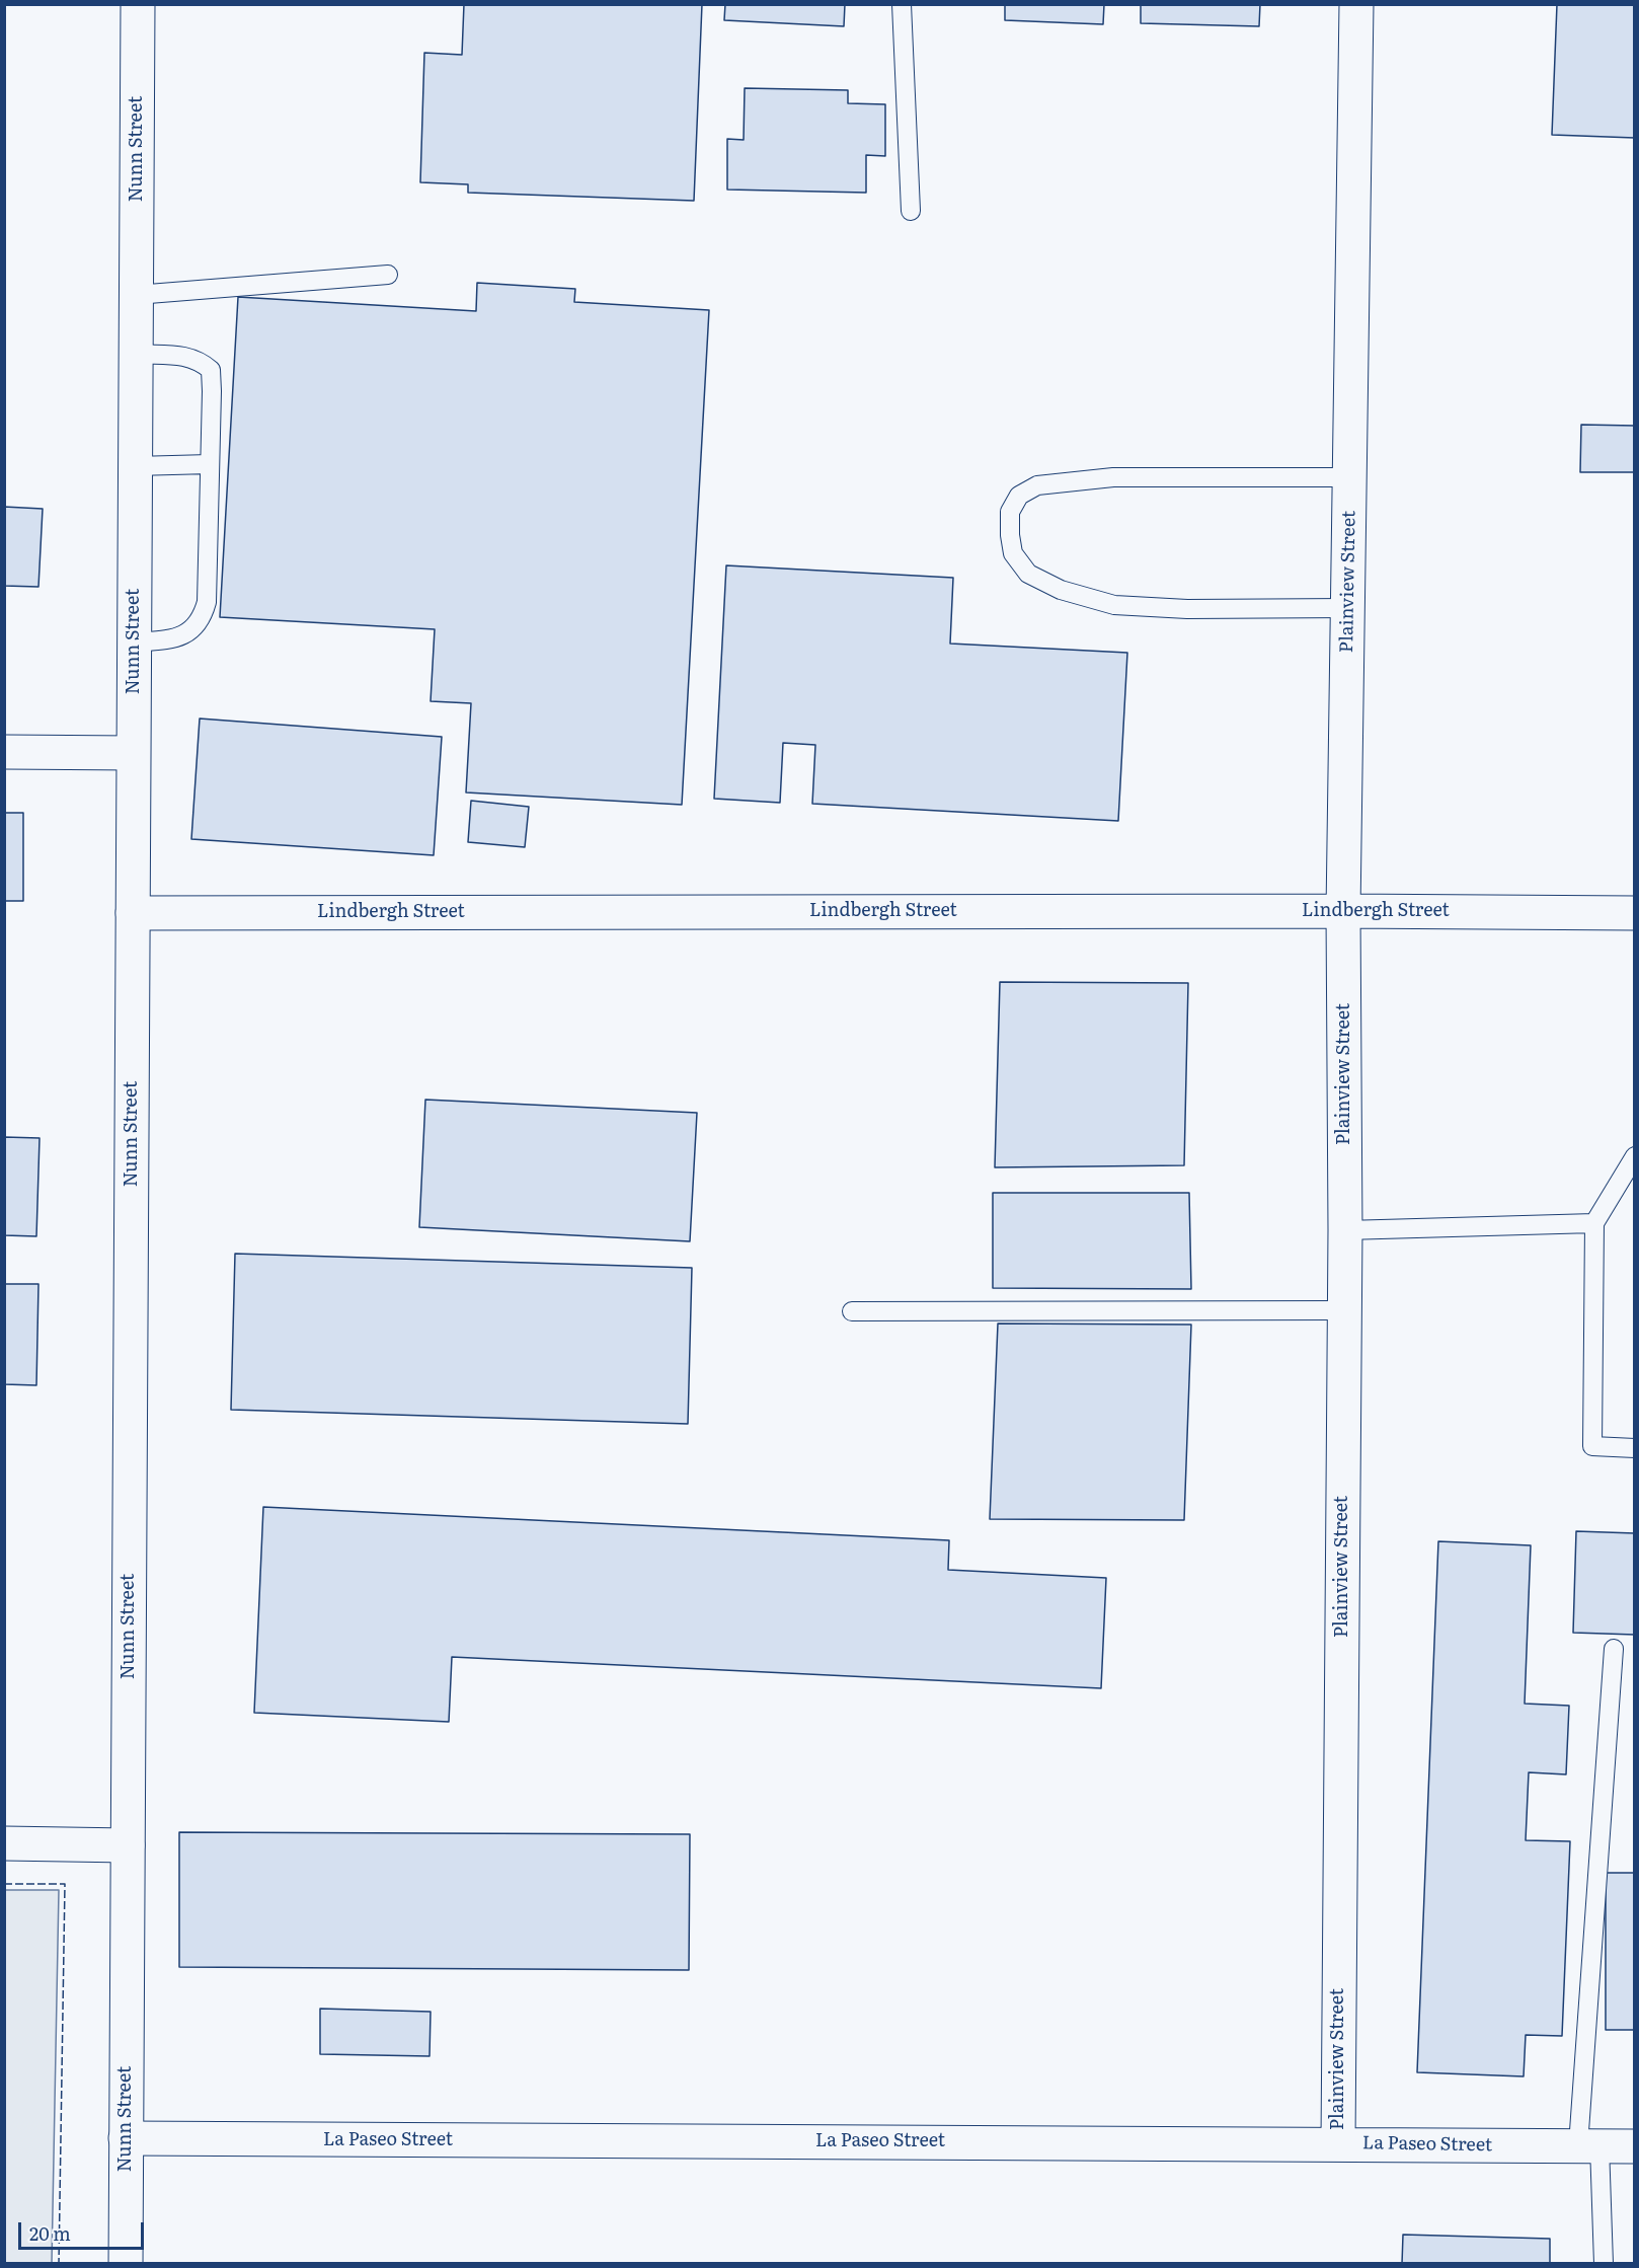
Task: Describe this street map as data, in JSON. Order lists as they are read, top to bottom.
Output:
{
  "streets": {
    "street": [
      "Nunn Street",
      "Plainview Street",
      "Lindbergh Street",
      "La Paseo Street"
    ]
  },
  "crossings": [
    ["Nunn Street", "Lindbergh Street"],
    ["Nunn Street", "La Paseo Street"],
    ["Plainview Street", "Lindbergh Street"],
    ["Plainview Street", "La Paseo Street"]
  ],
  "scale_bar": "20 m"
}
